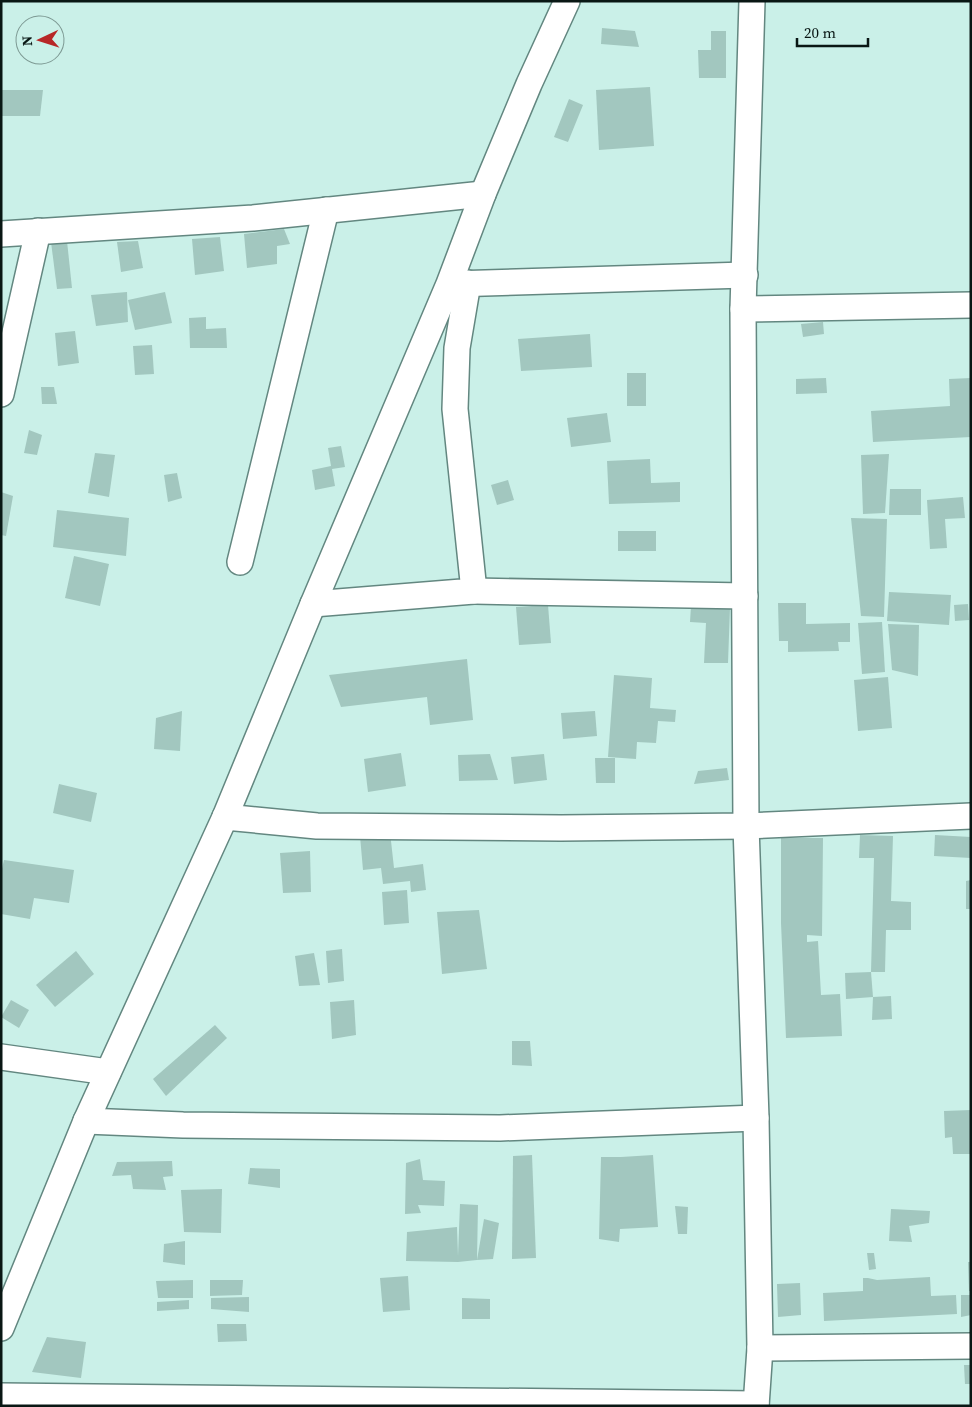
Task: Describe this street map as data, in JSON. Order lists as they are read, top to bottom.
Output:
{
  "scale_bar": "20 m",
  "north": "left"
}
